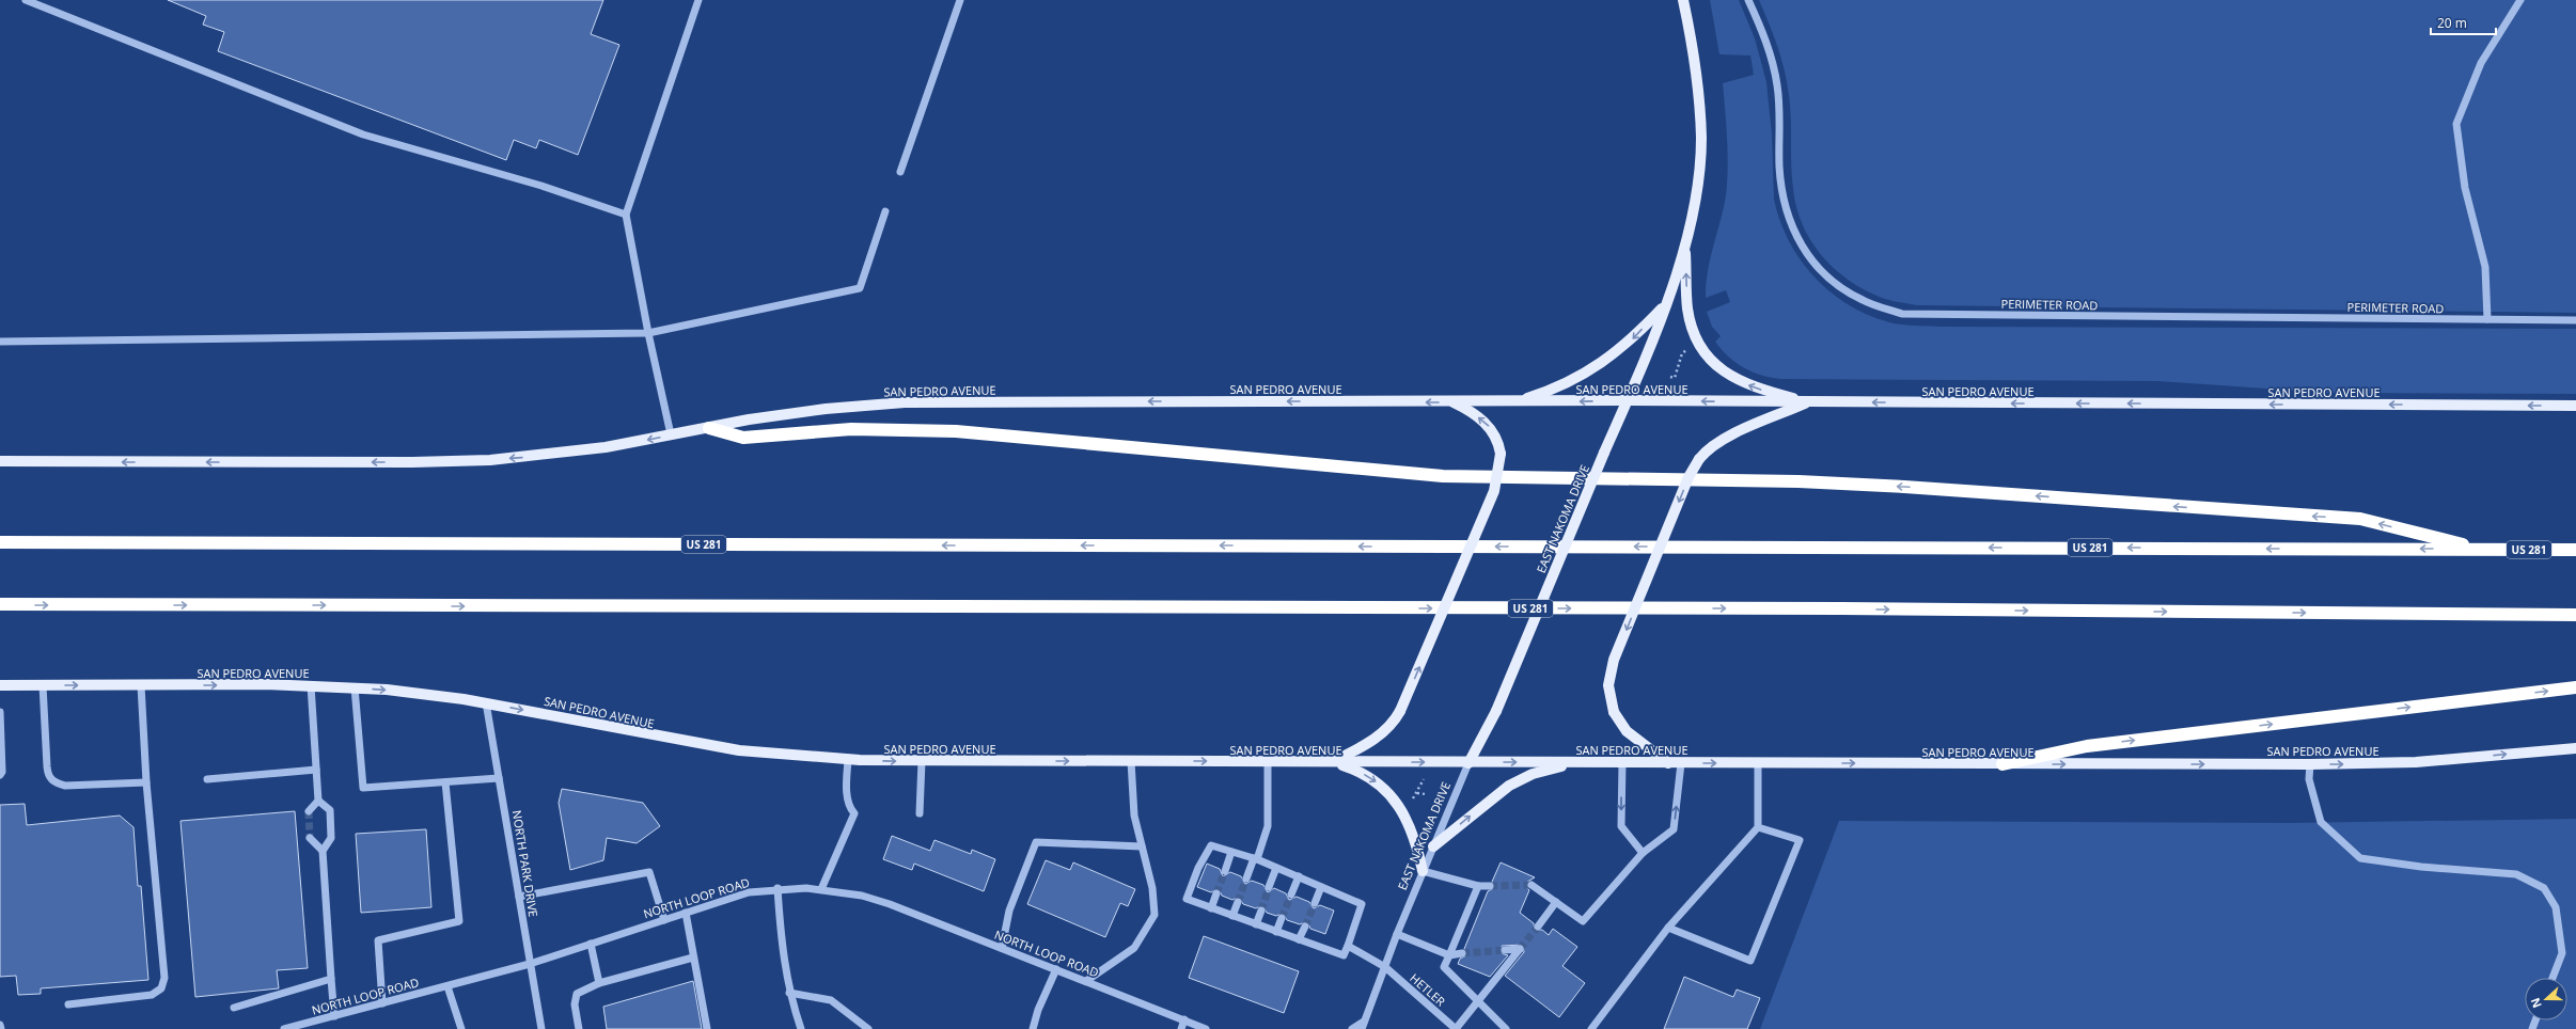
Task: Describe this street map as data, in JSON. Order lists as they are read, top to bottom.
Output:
{
  "streets": {
    "highway": ["US 281"],
    "main road": ["SAN PEDRO AVENUE", "EAST NAKOMA DRIVE"],
    "street": [
      "PERIMETER ROAD",
      "NORTH PARK DRIVE",
      "NORTH LOOP ROAD",
      "HETLER"
    ]
  },
  "crossings": [
    ["SAN PEDRO AVENUE", "EAST NAKOMA DRIVE"],
    ["SAN PEDRO AVENUE", "NORTH PARK DRIVE"],
    ["EAST NAKOMA DRIVE", "HETLER"],
    ["NORTH PARK DRIVE", "NORTH LOOP ROAD"]
  ],
  "scale_bar": "20 m",
  "north": "left"
}
